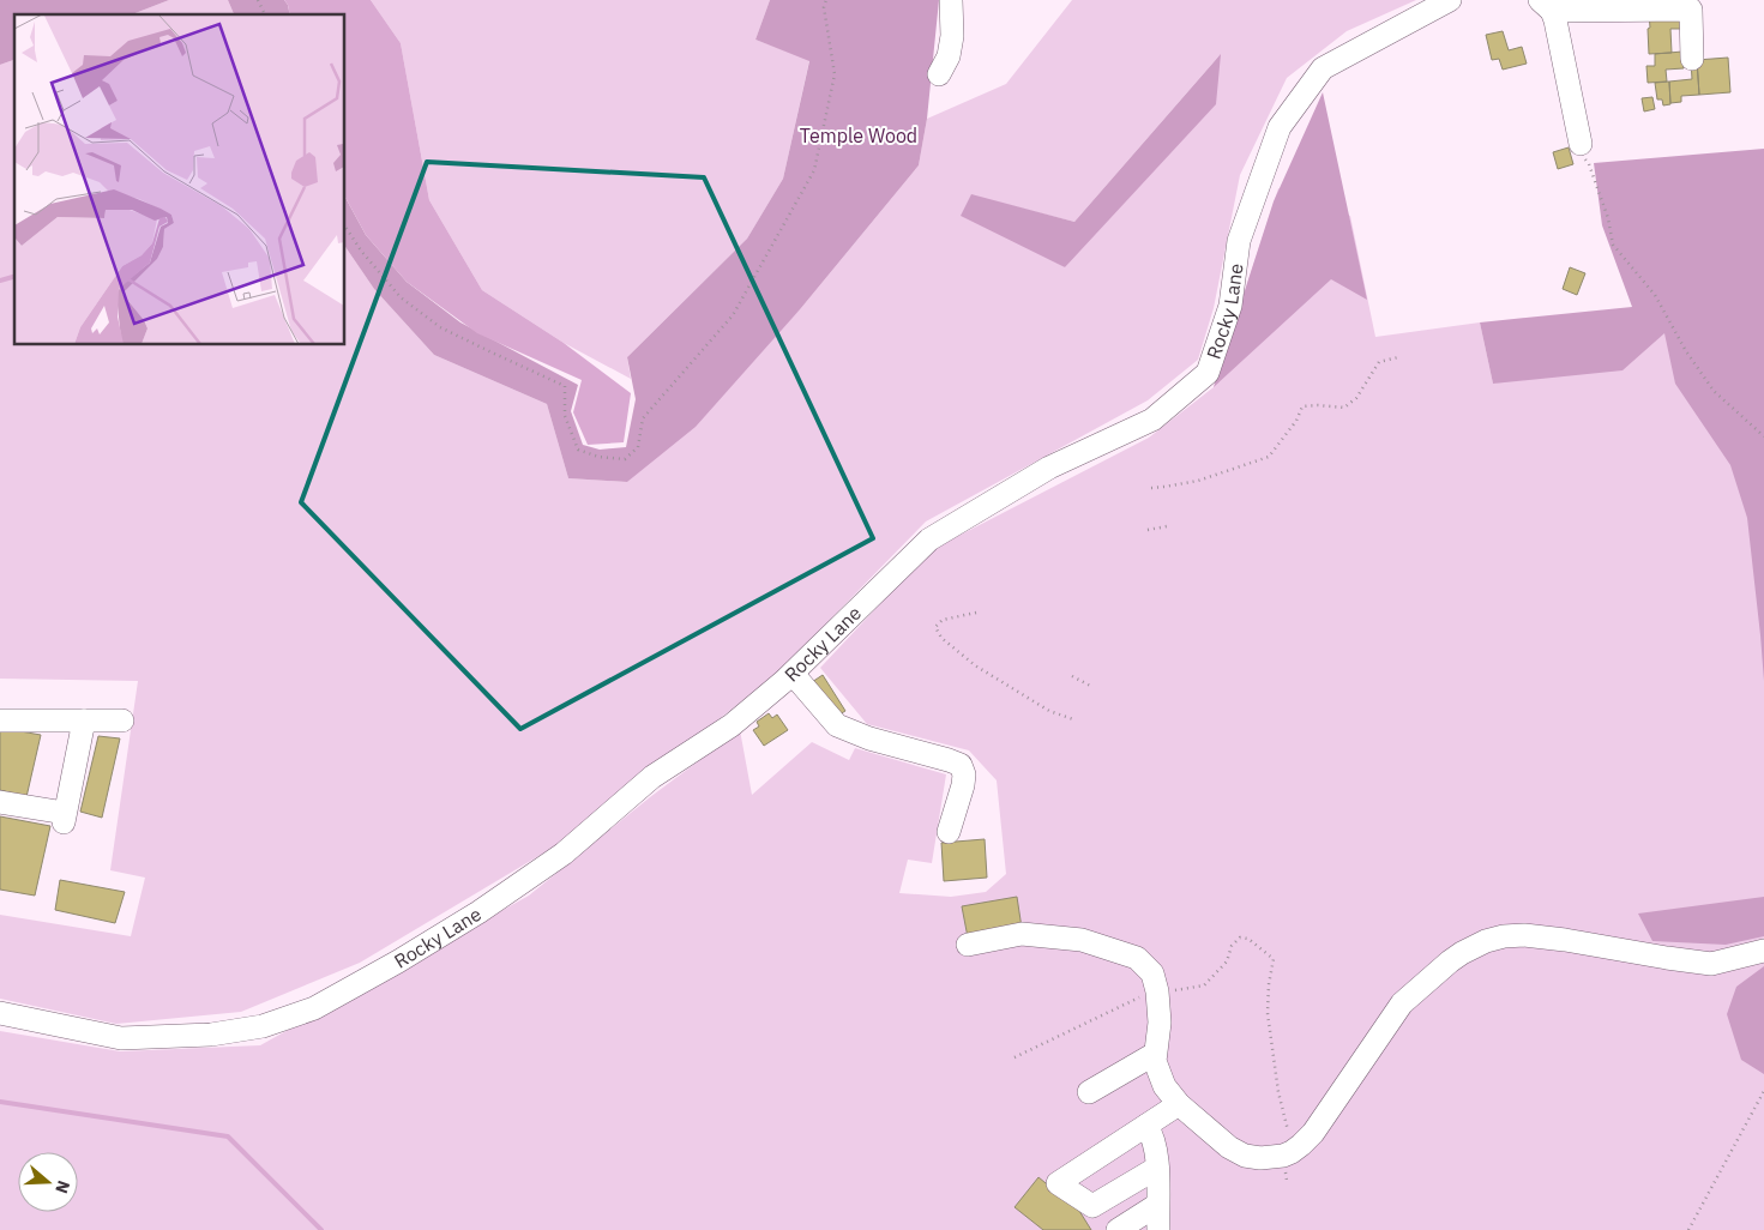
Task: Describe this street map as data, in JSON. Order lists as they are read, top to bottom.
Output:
{
  "streets": {
    "street": ["Rocky Lane"]
  },
  "parks": ["Temple Wood"],
  "north": "right"
}
